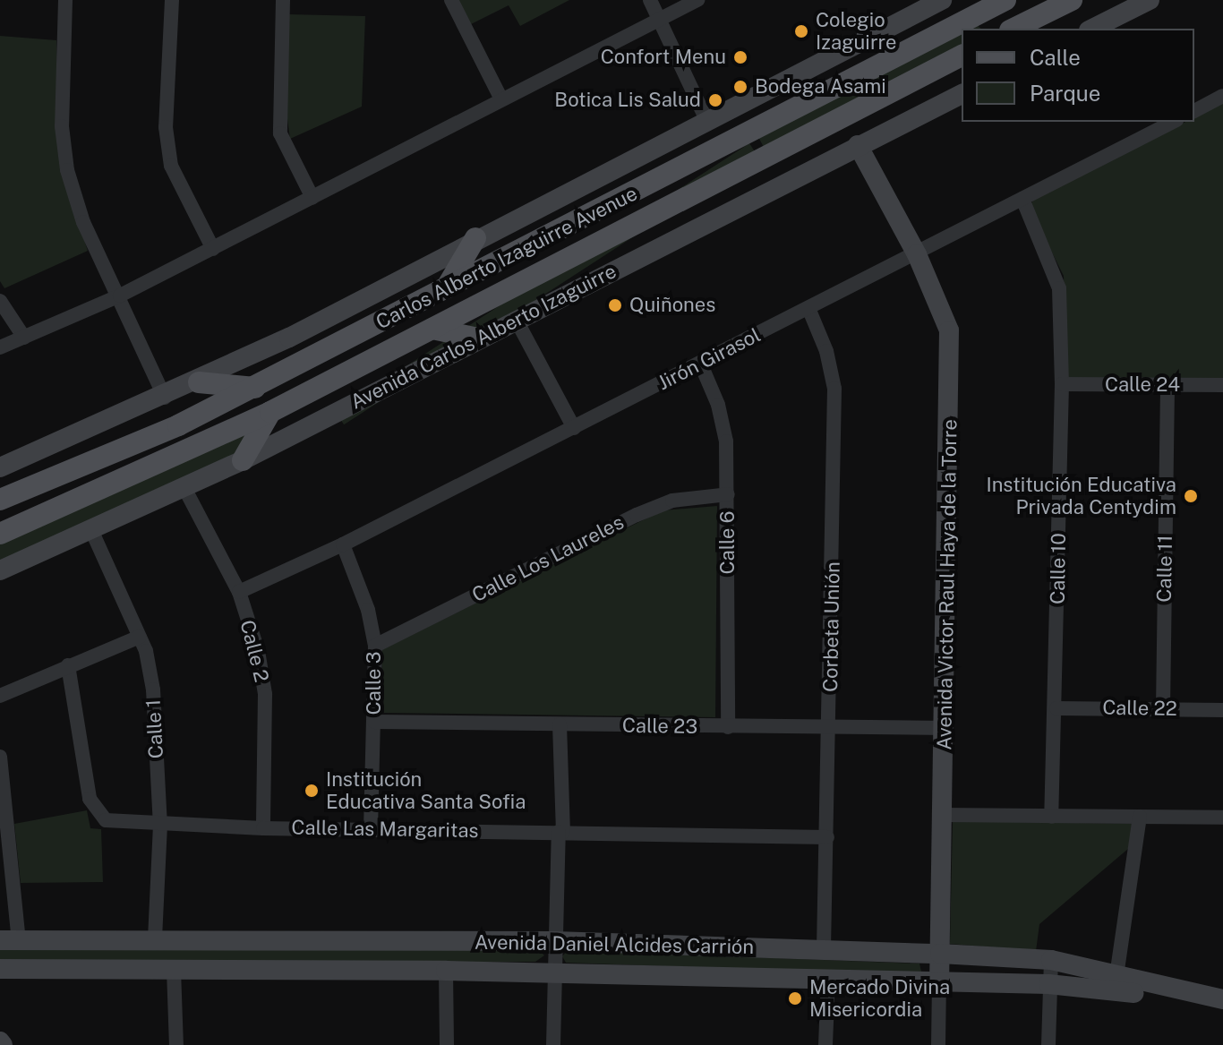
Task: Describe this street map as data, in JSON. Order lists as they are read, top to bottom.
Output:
{
  "streets": {
    "main road": ["Carlos Alberto Izaguirre Avenue"],
    "street": [
      "Avenida Carlos Alberto Izaguirre",
      "Jirón Girasol",
      "Calle 24",
      "Calle 6",
      "Calle Los Laureles",
      "Calle 10",
      "Calle 11",
      "Avenida Victor Raul Haya de la Torre",
      "Corbeta Unión",
      "Calle 2",
      "Calle 3",
      "Calle 22",
      "Calle 23",
      "Calle 1",
      "Calle Las Margaritas",
      "Avenida Daniel Alcides Carrión"
    ]
  },
  "crossings": [
    ["Avenida Carlos Alberto Izaguirre", "Avenida Victor Raul Haya de la Torre"],
    ["Avenida Carlos Alberto Izaguirre", "Calle 2"],
    ["Avenida Carlos Alberto Izaguirre", "Calle 1"],
    ["Jirón Girasol", "Calle 6"],
    ["Jirón Girasol", "Calle 10"],
    ["Jirón Girasol", "Avenida Victor Raul Haya de la Torre"],
    ["Jirón Girasol", "Corbeta Unión"],
    ["Jirón Girasol", "Calle 2"],
    ["Jirón Girasol", "Calle 3"],
    ["Calle 24", "Calle 10"],
    ["Calle 24", "Calle 11"],
    ["Calle 6", "Calle Los Laureles"],
    ["Calle 6", "Calle 23"],
    ["Calle Los Laureles", "Calle 3"],
    ["Calle 10", "Calle 22"],
    ["Calle 11", "Calle 22"],
    ["Avenida Victor Raul Haya de la Torre", "Calle 23"],
    ["Avenida Victor Raul Haya de la Torre", "Avenida Daniel Alcides Carrión"],
    ["Corbeta Unión", "Calle 23"],
    ["Corbeta Unión", "Calle Las Margaritas"],
    ["Corbeta Unión", "Avenida Daniel Alcides Carrión"],
    ["Calle 2", "Calle Las Margaritas"],
    ["Calle 3", "Calle 23"],
    ["Calle 3", "Calle Las Margaritas"],
    ["Calle 1", "Calle Las Margaritas"],
    ["Calle 1", "Avenida Daniel Alcides Carrión"]
  ],
  "places": [
    "Colegio Izaguirre",
    "Confort Menu",
    "Bodega Asami",
    "Botica Lis Salud",
    "Quiñones",
    "Institución Educativa Privada Centydim",
    "Institución Educativa Santa Sofia",
    "Mercado Divina Misericordia"
  ],
  "legend": ["Calle", "Parque"]
}
